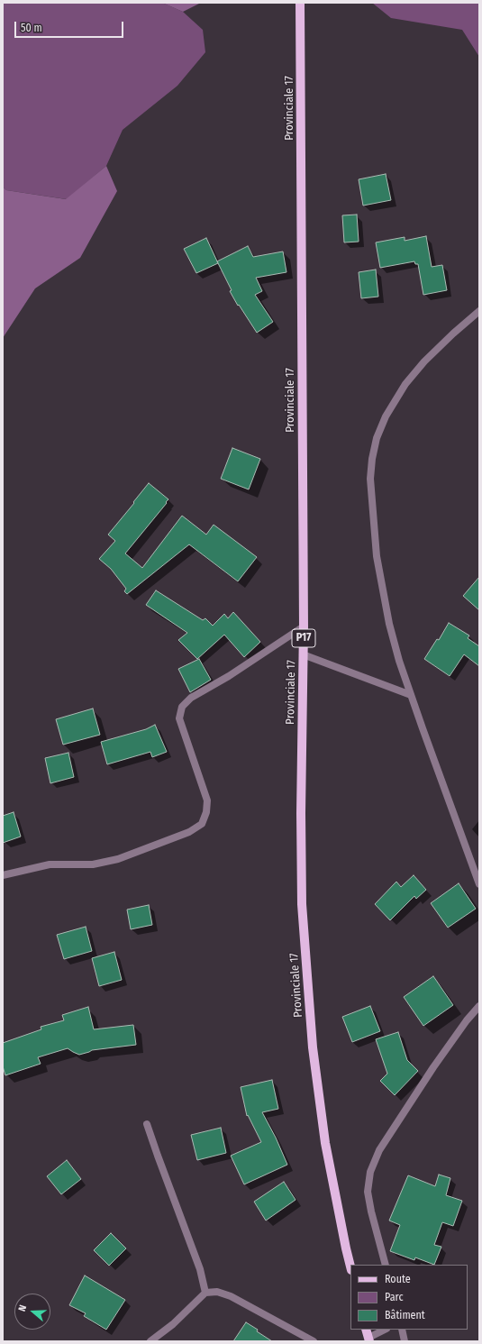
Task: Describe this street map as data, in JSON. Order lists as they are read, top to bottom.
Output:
{
  "streets": {
    "main road": ["Provinciale 17", "P17"]
  },
  "legend": ["Route", "Parc", "Bâtiment"],
  "scale_bar": "50 m",
  "north": "left"
}
